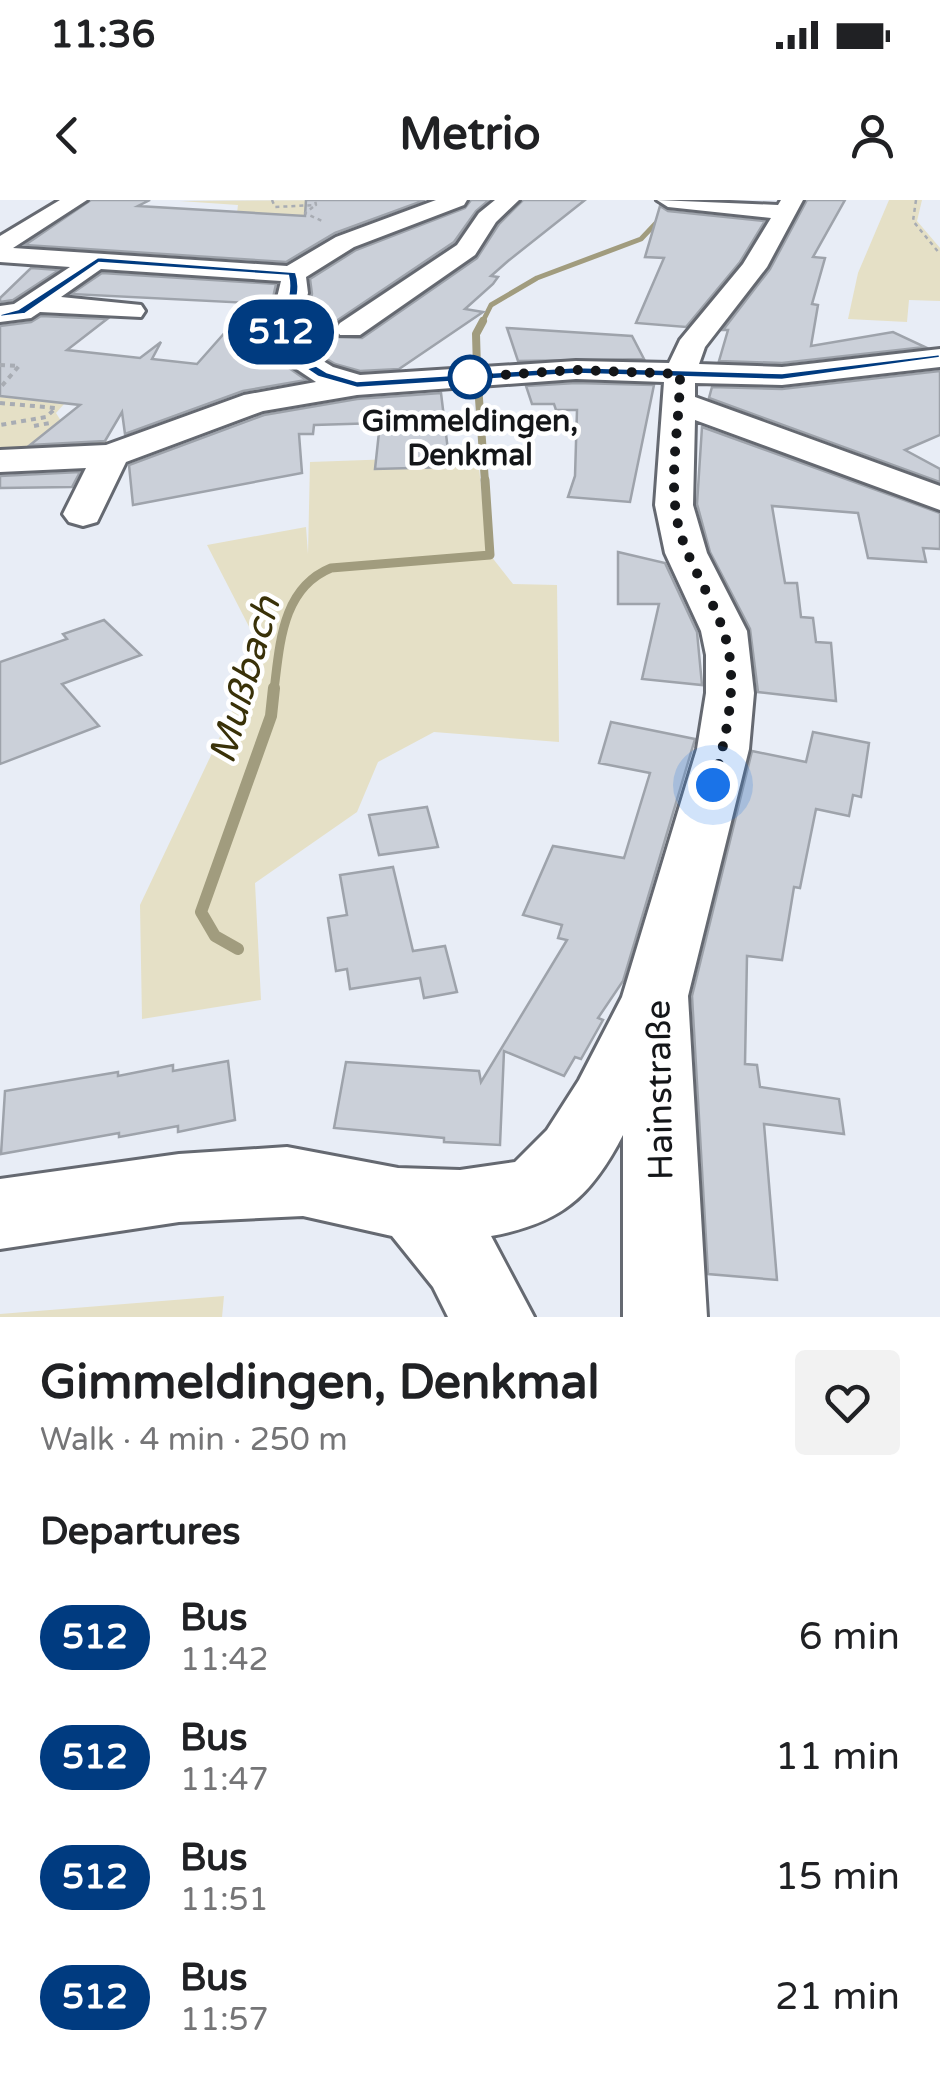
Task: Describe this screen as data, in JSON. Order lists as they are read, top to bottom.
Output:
{
  "streets": {
    "street": ["Hainstraße"]
  },
  "water": ["Mußbach"],
  "places": ["Gimmeldingen, Denkmal"],
  "lines": ["bus line 512"],
  "page": {
    "status": "11:36",
    "header": "Metrio",
    "on_map": "512",
    "heading": [
      ["Gimmeldingen, Denkmal", "Walk · 4 min · 250 m"],
      "Departures"
    ],
    "list": [
      {
        "mark": "512",
        "name": "Bus",
        "note": "11:42",
        "value": "6 min"
      },
      {
        "mark": "512",
        "name": "Bus",
        "note": "11:47",
        "value": "11 min"
      },
      {
        "mark": "512",
        "name": "Bus",
        "note": "11:51",
        "value": "15 min"
      },
      {
        "mark": "512",
        "name": "Bus",
        "note": "11:57",
        "value": "21 min"
      }
    ]
  }
}
